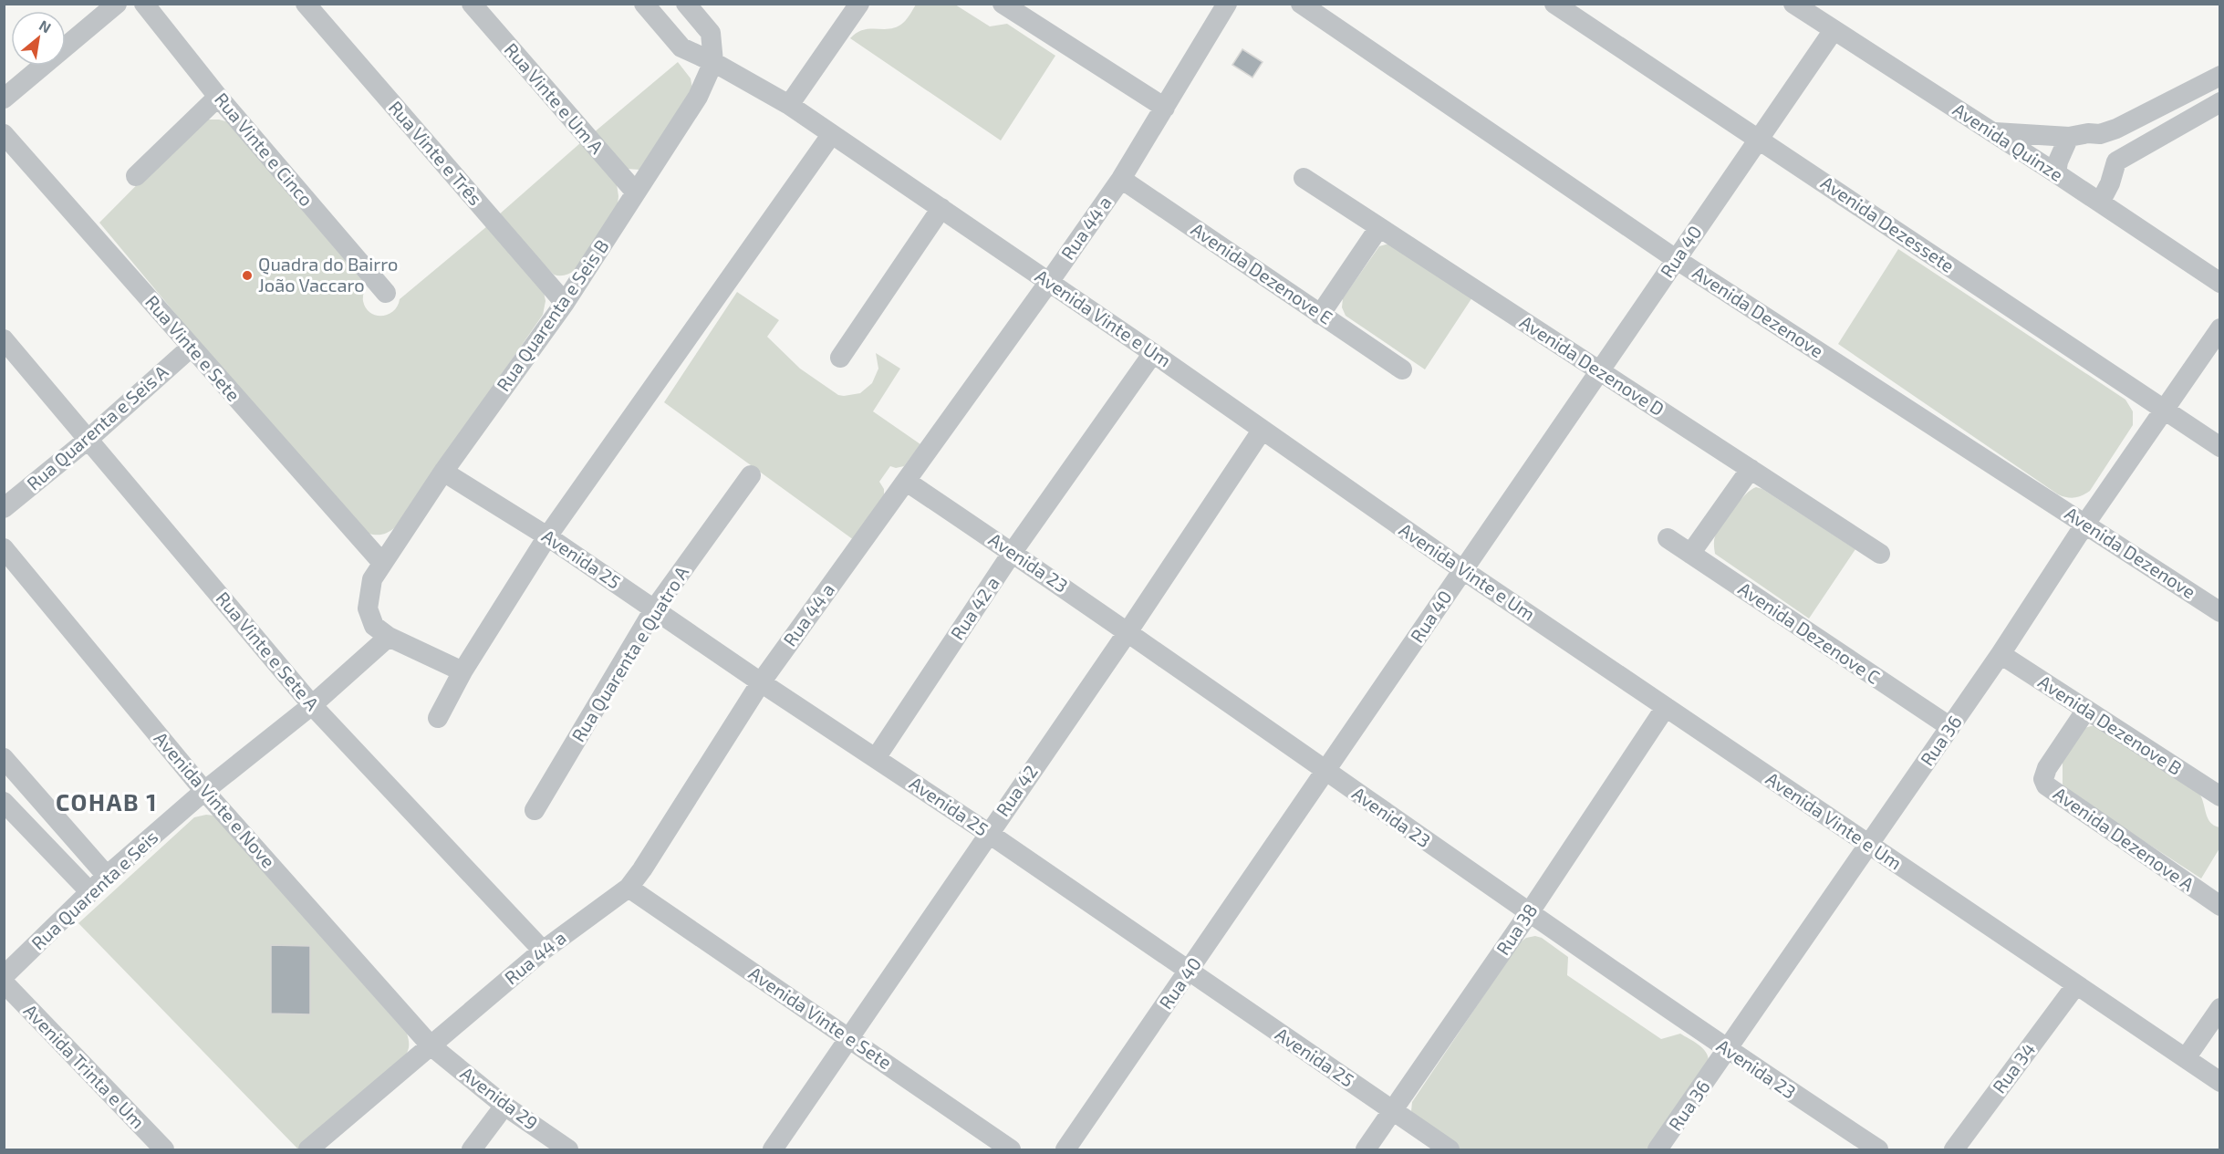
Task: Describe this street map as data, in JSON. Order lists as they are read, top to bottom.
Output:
{
  "streets": {
    "street": [
      "Rua Vinte e Um A",
      "Avenida Quinze",
      "Rua Vinte e Cinco",
      "Rua Vinte e Três",
      "Avenida Dezessete",
      "Rua 44 a",
      "Rua 40",
      "Avenida Dezenove E",
      "Avenida Dezenove",
      "Rua Quarenta e Seis B",
      "Avenida Vinte e Um",
      "Rua Vinte e Sete",
      "Avenida Dezenove D",
      "Rua Quarenta e Seis A",
      "Avenida 25",
      "Avenida 23",
      "Rua 42 a",
      "Avenida Dezenove C",
      "Rua Vinte e Sete A",
      "Rua Quarenta e Quatro A",
      "Avenida Dezenove B",
      "Rua 36",
      "Rua 42",
      "Avenida Vinte e Nove",
      "Avenida Dezenove A",
      "Rua Quarenta e Seis",
      "Rua 38",
      "Avenida Vinte e Sete",
      "Avenida Trinta e Um",
      "Rua 34",
      "Avenida 29"
    ]
  },
  "crossings": [
    ["Rua Vinte e Um A", "Rua Quarenta e Seis B"],
    ["Avenida Quinze", "Rua 40"],
    ["Rua Vinte e Três", "Rua Quarenta e Seis B"],
    ["Avenida Dezessete", "Rua 40"],
    ["Avenida Dezessete", "Rua 36"],
    ["Rua 44 a", "Avenida Dezenove E"],
    ["Rua 44 a", "Avenida Vinte e Um"],
    ["Rua 44 a", "Avenida 25"],
    ["Rua 44 a", "Avenida 23"],
    ["Rua 44 a", "Rua Vinte e Sete A"],
    ["Rua 44 a", "Avenida Vinte e Nove"],
    ["Rua 44 a", "Avenida Vinte e Sete"],
    ["Rua 44 a", "Avenida 29"],
    ["Rua 40", "Avenida Dezenove"],
    ["Rua 40", "Avenida Vinte e Um"],
    ["Rua 40", "Avenida Dezenove D"],
    ["Rua 40", "Avenida 25"],
    ["Rua 40", "Avenida 23"],
    ["Avenida Dezenove", "Rua 36"],
    ["Rua Quarenta e Seis B", "Avenida Vinte e Um"],
    ["Rua Quarenta e Seis B", "Rua Vinte e Sete"],
    ["Rua Quarenta e Seis B", "Avenida 25"],
    ["Rua Quarenta e Seis B", "Rua Quarenta e Seis"],
    ["Avenida Vinte e Um", "Rua 42 a"],
    ["Avenida Vinte e Um", "Rua 36"],
    ["Avenida Vinte e Um", "Rua 42"],
    ["Avenida Vinte e Um", "Rua 38"],
    ["Avenida Vinte e Um", "Rua 34"],
    ["Rua Vinte e Sete", "Rua Quarenta e Seis A"],
    ["Rua Quarenta e Seis A", "Rua Vinte e Sete A"],
    ["Avenida 25", "Rua 42 a"],
    ["Avenida 25", "Rua Quarenta e Quatro A"],
    ["Avenida 25", "Rua 42"],
    ["Avenida 25", "Rua 38"],
    ["Avenida 23", "Rua 42 a"],
    ["Avenida 23", "Rua 36"],
    ["Avenida 23", "Rua 42"],
    ["Avenida 23", "Rua 38"],
    ["Avenida Dezenove C", "Rua 36"],
    ["Rua Vinte e Sete A", "Rua Quarenta e Seis"],
    ["Avenida Dezenove B", "Rua 36"],
    ["Avenida Dezenove B", "Avenida Dezenove A"],
    ["Rua 42", "Avenida Vinte e Sete"],
    ["Avenida Vinte e Nove", "Rua Quarenta e Seis"],
    ["Avenida Vinte e Nove", "Avenida 29"]
  ],
  "districts": ["COHAB 1"],
  "places": ["Quadra do Bairro João Vaccaro"],
  "north": "top right"
}
